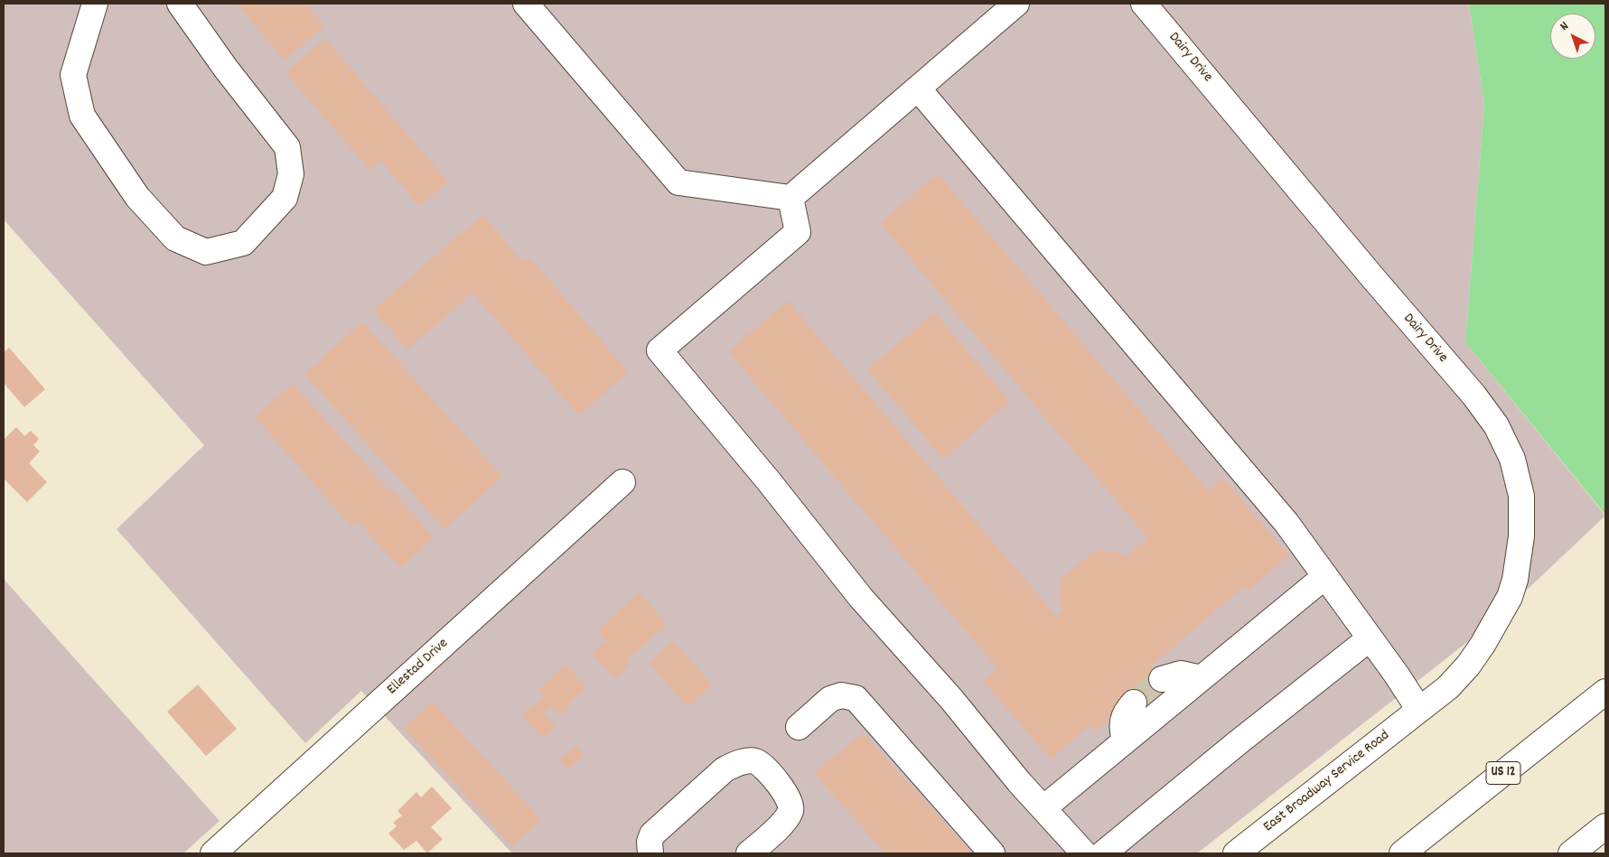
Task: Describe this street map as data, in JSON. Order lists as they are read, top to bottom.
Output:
{
  "streets": {
    "main road": [
      "Dairy Drive",
      "Ellestad Drive",
      "US 12",
      "East Broadway Service Road"
    ]
  },
  "crossings": [
    ["Dairy Drive", "East Broadway Service Road"]
  ],
  "north": "top left"
}
